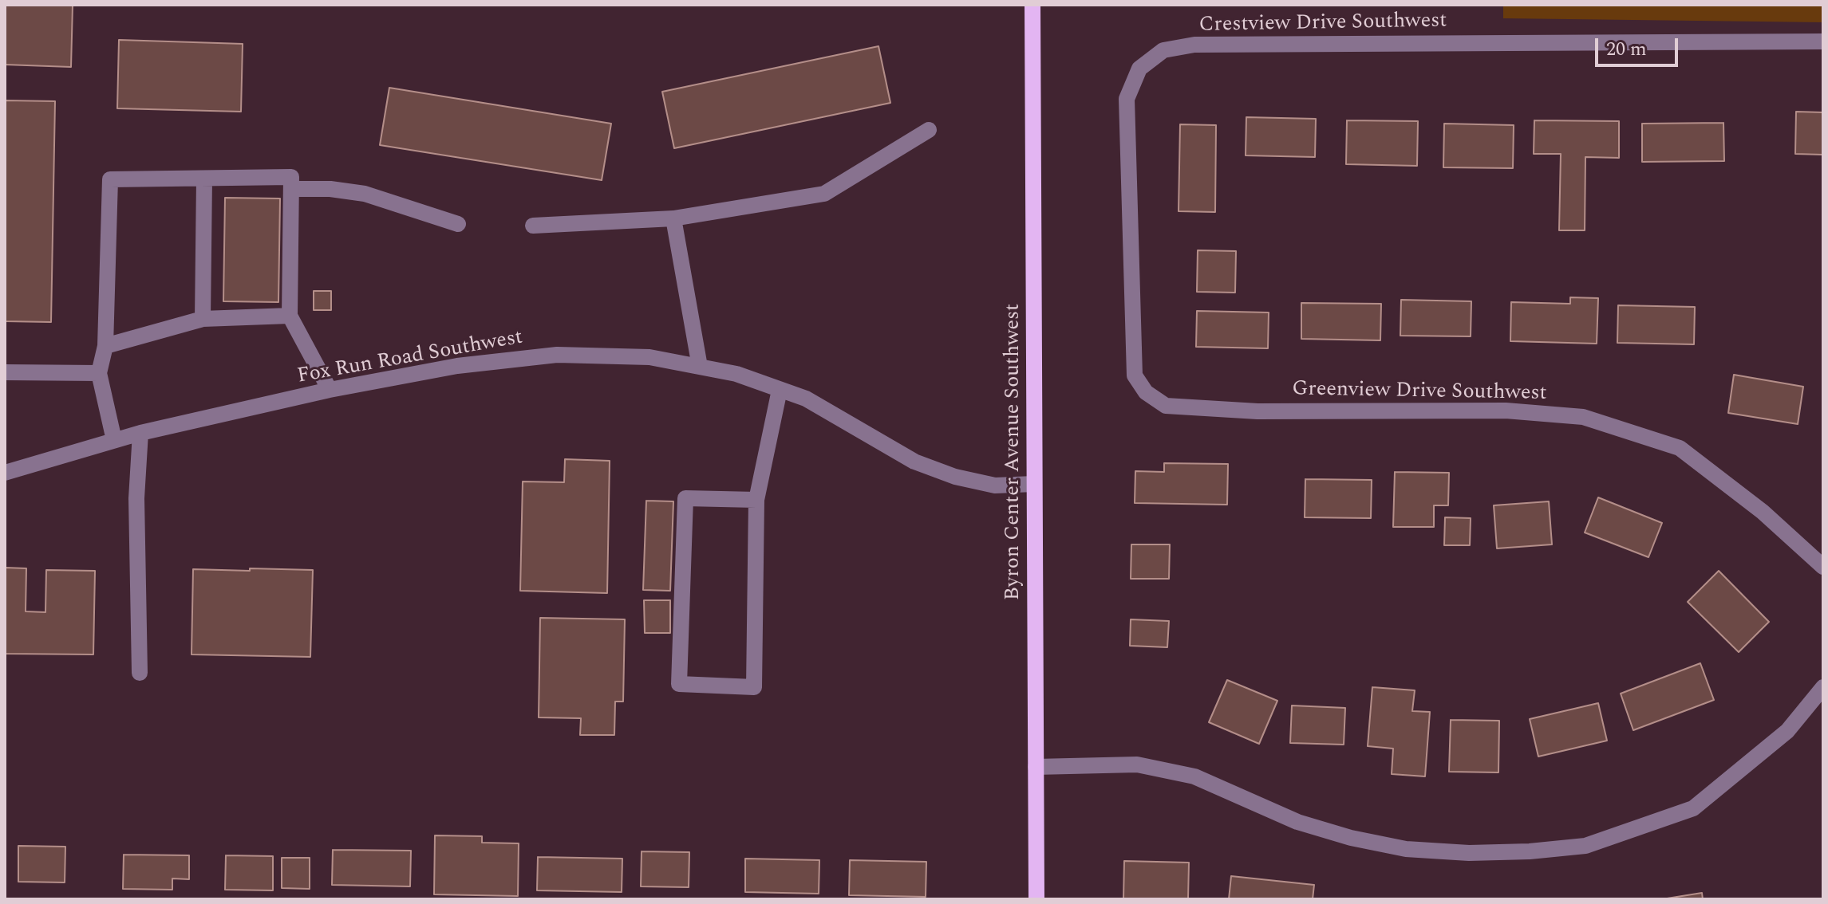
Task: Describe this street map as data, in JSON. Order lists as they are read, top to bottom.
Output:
{
  "streets": {
    "main road": ["Byron Center Avenue Southwest"],
    "street": ["Crestview Drive Southwest", "Fox Run Road Southwest", "Greenview Drive Southwest"]
  },
  "crossings": [
    ["Crestview Drive Southwest", "Greenview Drive Southwest"],
    ["Fox Run Road Southwest", "Byron Center Avenue Southwest"]
  ],
  "scale_bar": "20 m"
}
